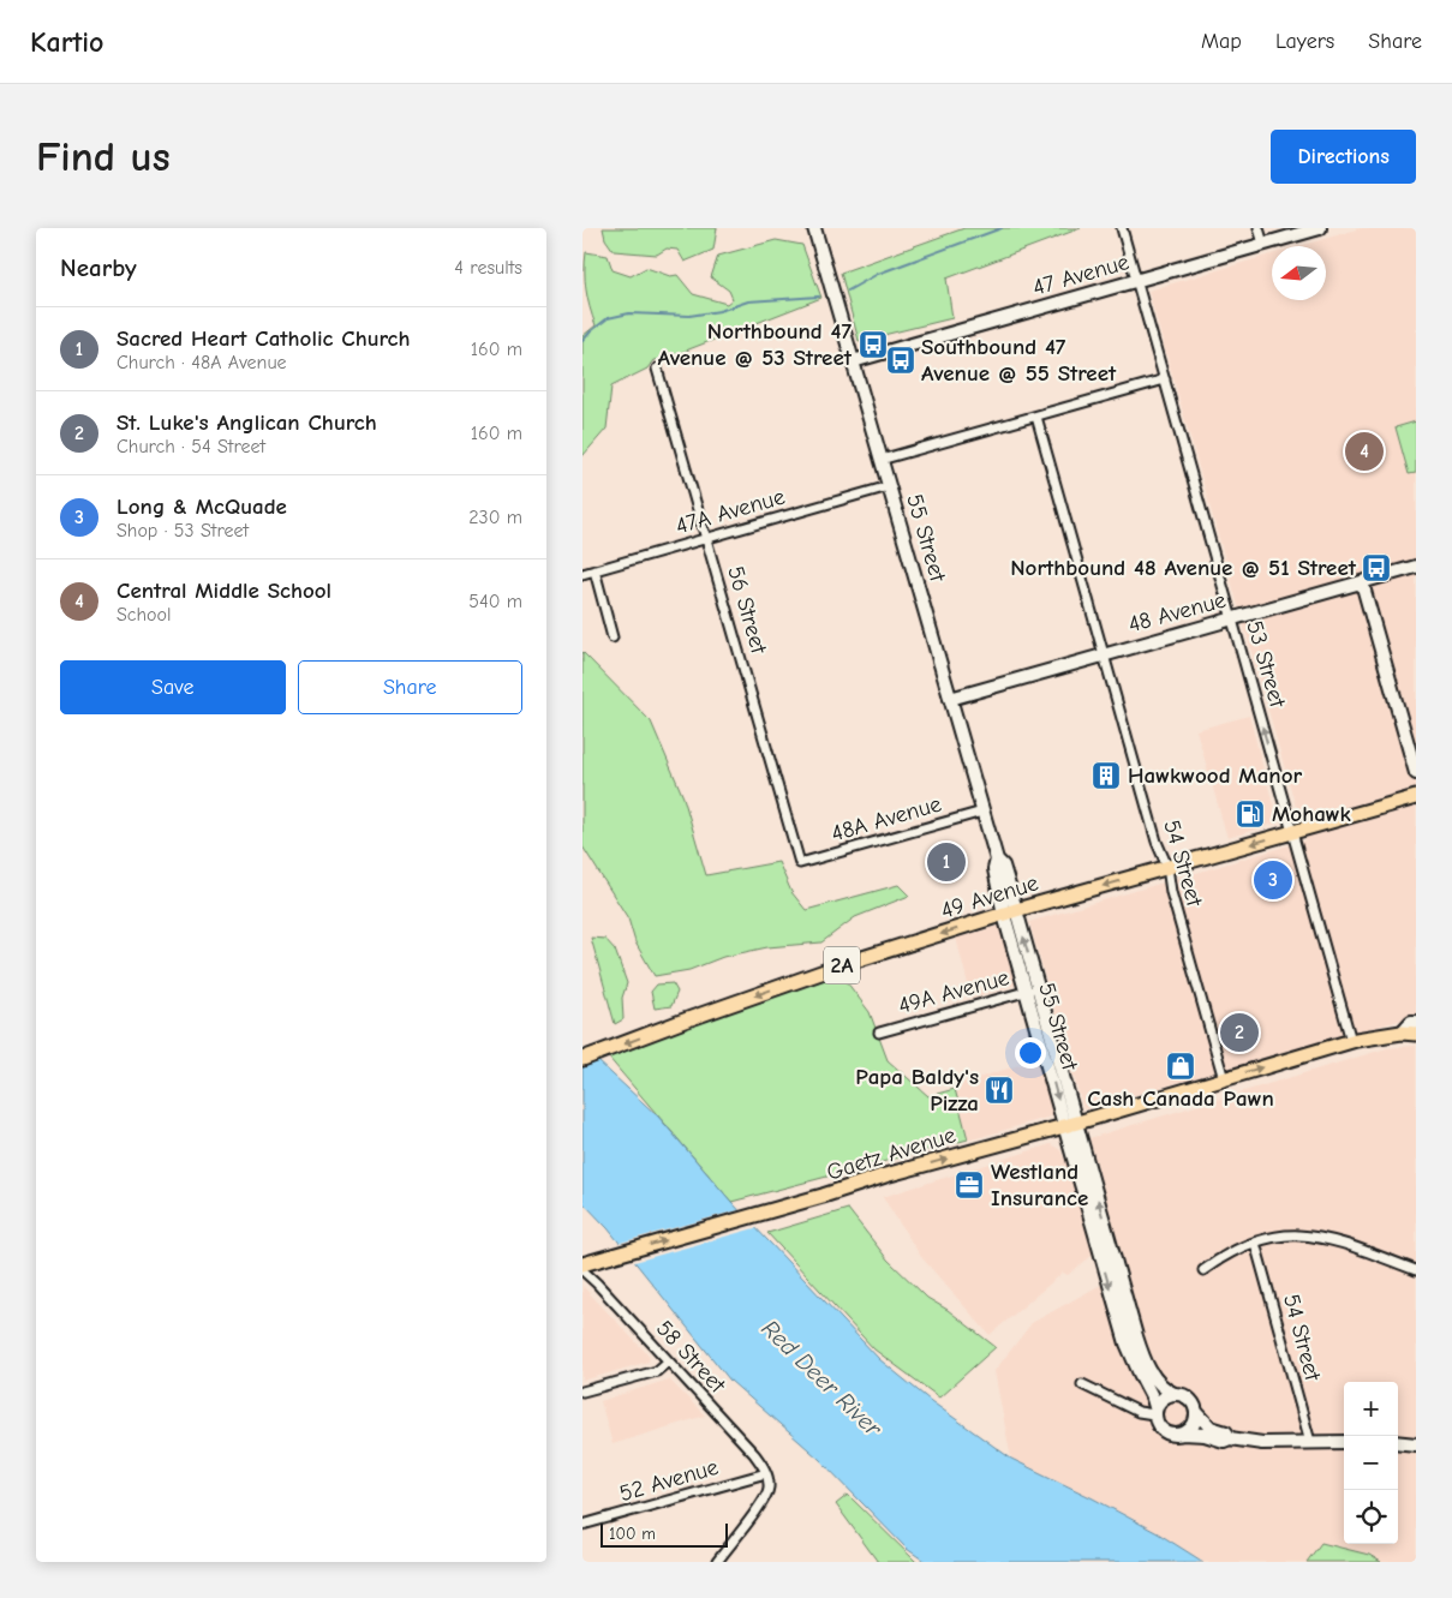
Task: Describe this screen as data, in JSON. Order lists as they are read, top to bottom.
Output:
{
  "streets": {
    "main road": ["49 Avenue", "2A", "Gaetz Avenue"],
    "street": [
      "47 Avenue",
      "47A Avenue",
      "55 Street",
      "56 Street",
      "48 Avenue",
      "53 Street",
      "48A Avenue",
      "54 Street",
      "49A Avenue",
      "58 Street",
      "52 Avenue"
    ]
  },
  "crossings": [
    ["47 Avenue", "55 Street"],
    ["47 Avenue", "53 Street"],
    ["47A Avenue", "55 Street"],
    ["47A Avenue", "56 Street"],
    ["55 Street", "48 Avenue"],
    ["55 Street", "48A Avenue"],
    ["55 Street", "49 Avenue"],
    ["55 Street", "49A Avenue"],
    ["55 Street", "Gaetz Avenue"],
    ["56 Street", "48A Avenue"],
    ["48 Avenue", "53 Street"],
    ["48 Avenue", "54 Street"],
    ["53 Street", "49 Avenue"],
    ["53 Street", "Gaetz Avenue"],
    ["54 Street", "49 Avenue"],
    ["54 Street", "Gaetz Avenue"],
    ["58 Street", "52 Avenue"]
  ],
  "one_way": ["49 Avenue", "Gaetz Avenue"],
  "water": ["Red Deer River"],
  "places": {
    "bus stop": ["Northbound 47 Avenue @ 53 Street", "Southbound 47 Avenue @ 55 Street", "Northbound 48 Avenue @ 51 Street"],
    "building": ["Hawkwood Manor"],
    "fuel station": ["Mohawk"],
    "shop": ["Cash Canada Pawn"],
    "restaurant": ["Papa Baldy's Pizza"],
    "office": ["Westland Insurance"]
  },
  "scale_bar": "100 m",
  "north": "left",
  "page": {
    "header": "Kartio",
    "nav": ["Map", "Layers", "Share"],
    "buttons": [
      "Directions",
      ["Save", "Share"]
    ],
    "title": "Find us",
    "heading": ["Nearby", "4 results"],
    "list": [
      {
        "mark": "1",
        "name": "Sacred Heart Catholic Church",
        "note": "Church · 48A Avenue",
        "value": "160 m"
      },
      {
        "mark": "2",
        "name": "St. Luke's Anglican Church",
        "note": "Church · 54 Street",
        "value": "160 m"
      },
      {
        "mark": "3",
        "name": "Long & McQuade",
        "note": "Shop · 53 Street",
        "value": "230 m"
      },
      {
        "mark": "4",
        "name": "Central Middle School",
        "note": "School",
        "value": "540 m"
      }
    ],
    "pins": [
      "4",
      "1",
      "3",
      "2"
    ],
    "map_buttons": ["+", "−"],
    "scale": "100 m"
  }
}
